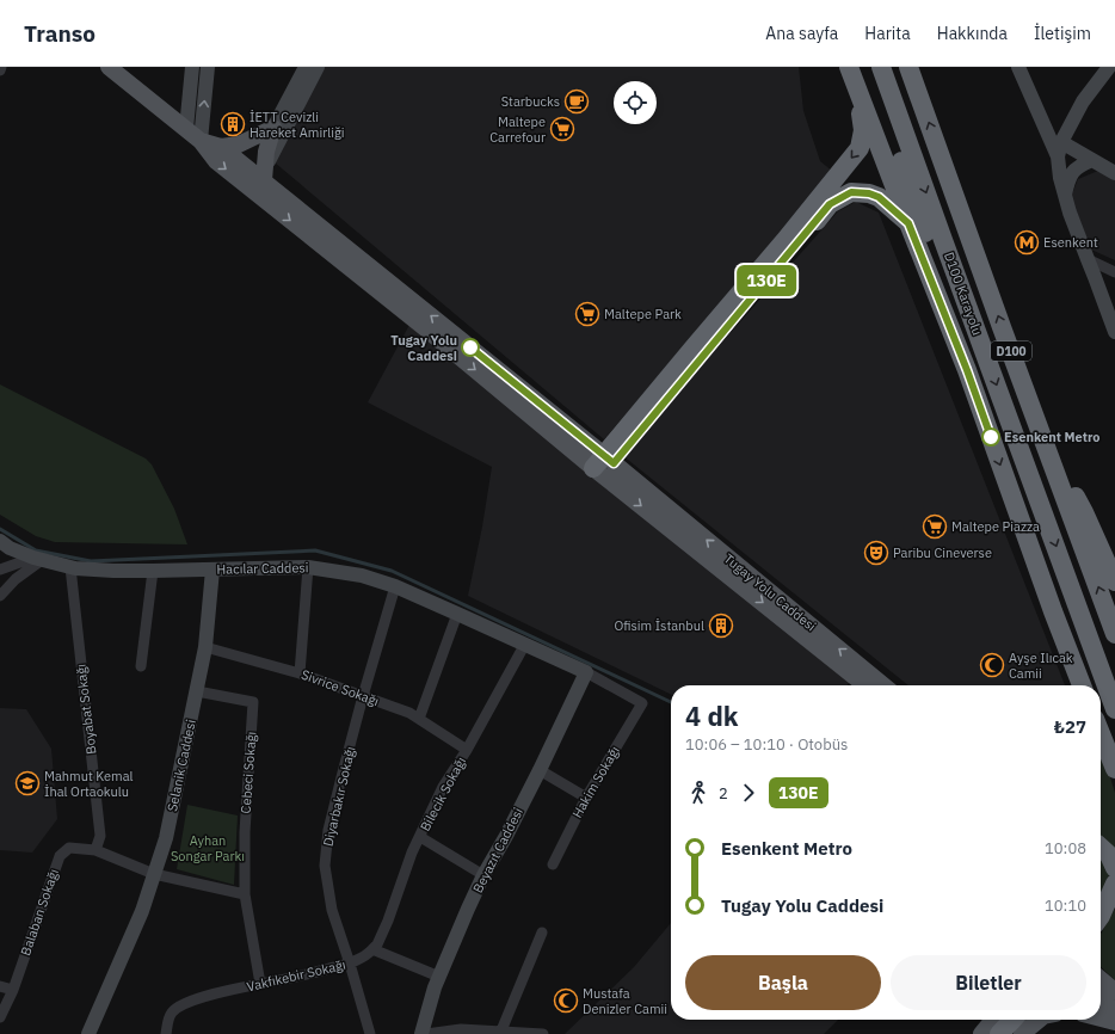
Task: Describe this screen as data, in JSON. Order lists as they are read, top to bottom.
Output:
{
  "streets": {
    "highway": ["D100 Karayolu", "D100"],
    "main road": ["Tugay Yolu Caddesi"],
    "street": [
      "Hacılar Caddesi",
      "Sivrice Sokağı",
      "Boyabat Sokağı",
      "Selanik Caddesi",
      "Cebeci Sokağı",
      "Hakim Sokağı",
      "Bilecik Sokağı",
      "Diyarbakır Sokağı",
      "Beyazıt Caddesi",
      "Balaban Sokağı",
      "Vakfıkebir Sokağı"
    ]
  },
  "crossings": [
    ["Hacılar Caddesi", "Boyabat Sokağı"],
    ["Hacılar Caddesi", "Selanik Caddesi"],
    ["Hacılar Caddesi", "Hakim Sokağı"],
    ["Hacılar Caddesi", "Bilecik Sokağı"],
    ["Hacılar Caddesi", "Diyarbakır Sokağı"],
    ["Hacılar Caddesi", "Beyazıt Caddesi"],
    ["Sivrice Sokağı", "Selanik Caddesi"],
    ["Sivrice Sokağı", "Bilecik Sokağı"],
    ["Sivrice Sokağı", "Diyarbakır Sokağı"],
    ["Boyabat Sokağı", "Balaban Sokağı"],
    ["Selanik Caddesi", "Cebeci Sokağı"],
    ["Selanik Caddesi", "Balaban Sokağı"],
    ["Cebeci Sokağı", "Balaban Sokağı"],
    ["Cebeci Sokağı", "Vakfıkebir Sokağı"],
    ["Bilecik Sokağı", "Vakfıkebir Sokağı"],
    ["Diyarbakır Sokağı", "Vakfıkebir Sokağı"]
  ],
  "parks": ["Ayhan Songar Parkı"],
  "places": {
    "cafe": ["Starbucks"],
    "building": ["İETT Cevizli Hareket Amirliği", "Ofisim İstanbul"],
    "supermarket": ["Maltepe Carrefour", "Maltepe Park", "Maltepe Piazza"],
    "metro station": ["Esenkent"],
    "other": ["Tugay Yolu Caddesi", "Esenkent Metro"],
    "theatre": ["Paribu Cineverse"],
    "mosque": ["Ayşe Ilıcak Camii", "Mustafa Denizler Camii"],
    "school or university": ["Mahmut Kemal İhal Ortaokulu"]
  },
  "lines": ["bus line 130E"],
  "page": {
    "header": "Transo",
    "nav": [
      "Ana sayfa",
      "Harita",
      "Hakkında",
      "İletişim"
    ],
    "on_map": "130E",
    "heading": ["4 dk", "10:06 – 10:10 · Otobüs", "₺27"],
    "legs": ["2", "130E"],
    "list": [
      {
        "name": "Esenkent Metro",
        "value": "10:08"
      },
      {
        "name": "Tugay Yolu Caddesi",
        "value": "10:10"
      }
    ],
    "buttons": ["Başla", "Biletler"]
  }
}
